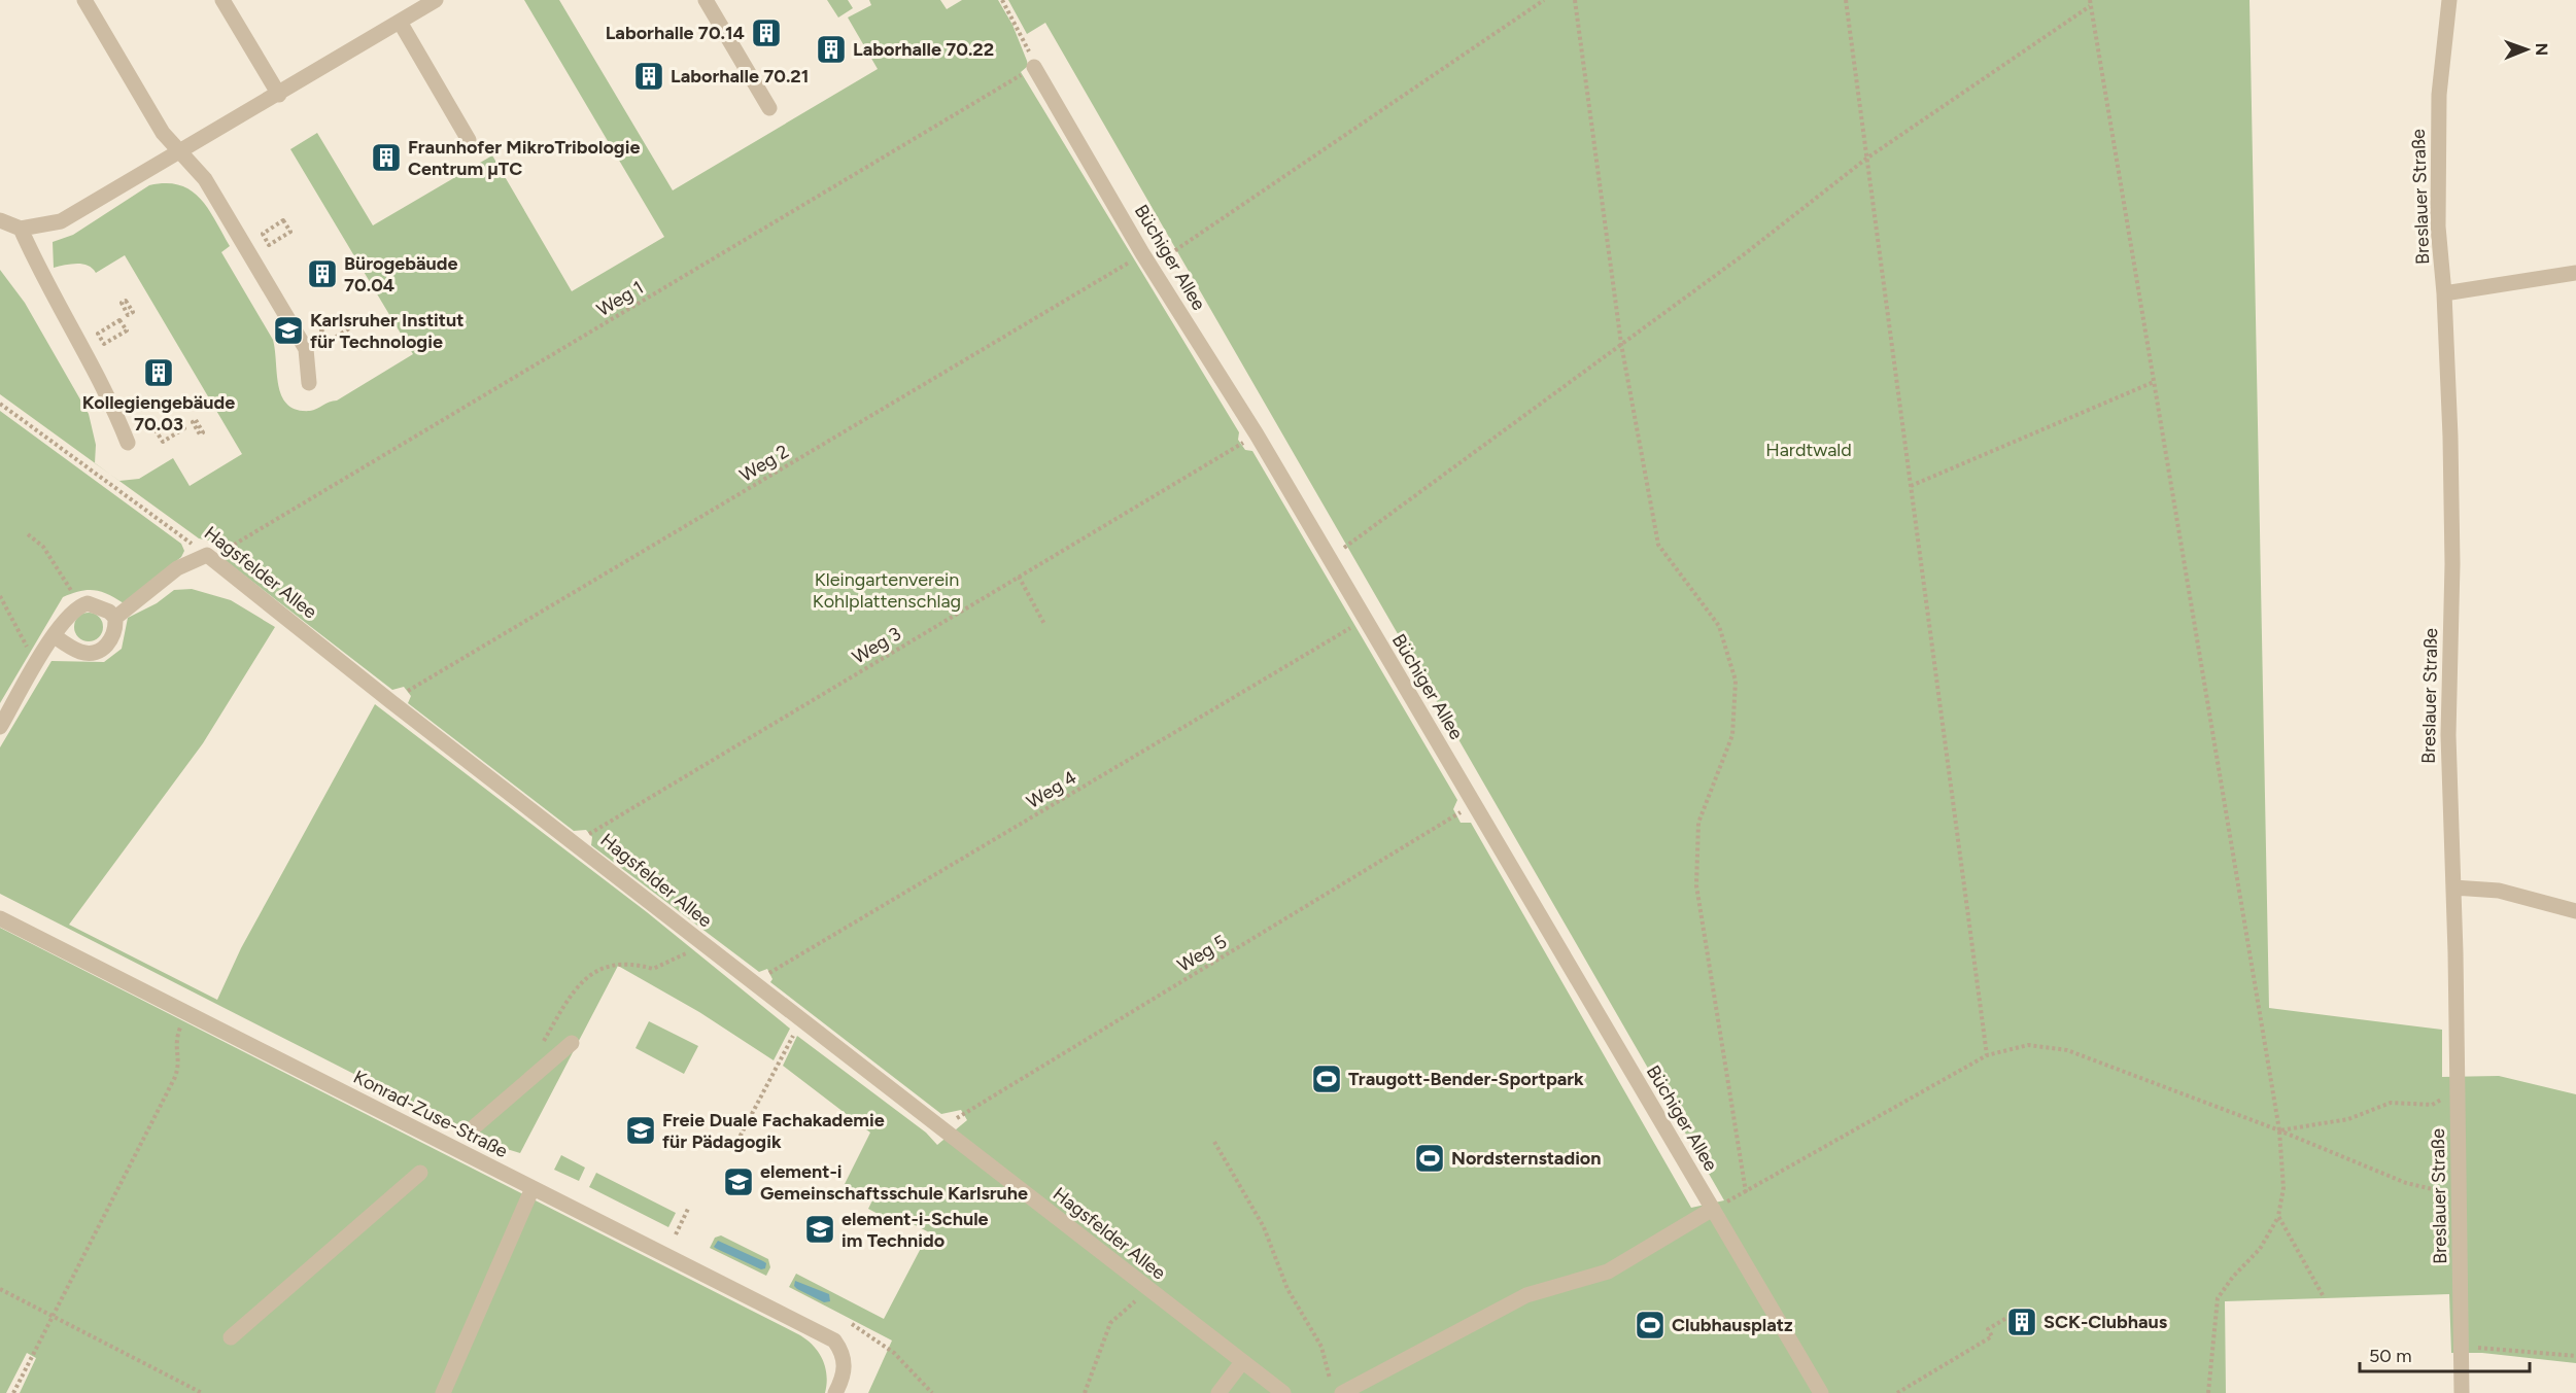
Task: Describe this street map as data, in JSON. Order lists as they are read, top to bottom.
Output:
{
  "streets": {
    "street": [
      "Breslauer Straße",
      "Büchiger Allee",
      "Hagsfelder Allee",
      "Konrad-Zuse-Straße"
    ],
    "path": [
      "Weg 1",
      "Weg 2",
      "Weg 3",
      "Weg 4",
      "Weg 5"
    ]
  },
  "crossings": [
    ["Büchiger Allee", "Weg 1"],
    ["Büchiger Allee", "Weg 4"],
    ["Hagsfelder Allee", "Weg 4"]
  ],
  "parks": ["Hardtwald", "Kleingartenverein Kohlplattenschlag"],
  "places": {
    "building": [
      "Laborhalle 70.14",
      "Laborhalle 70.22",
      "Laborhalle 70.21",
      "Fraunhofer MikroTribologie Centrum µTC",
      "Bürogebäude 70.04",
      "Kollegiengebäude 70.03",
      "SCK-Clubhaus"
    ],
    "school or university": [
      "Karlsruher Institut für Technologie",
      "Freie Duale Fachakademie für Pädagogik",
      "element-i Gemeinschaftsschule Karlsruhe",
      "element-i-Schule im Technido"
    ],
    "sports": ["Traugott-Bender-Sportpark", "Nordsternstadion", "Clubhausplatz"]
  },
  "scale_bar": "50 m",
  "north": "right"
}
